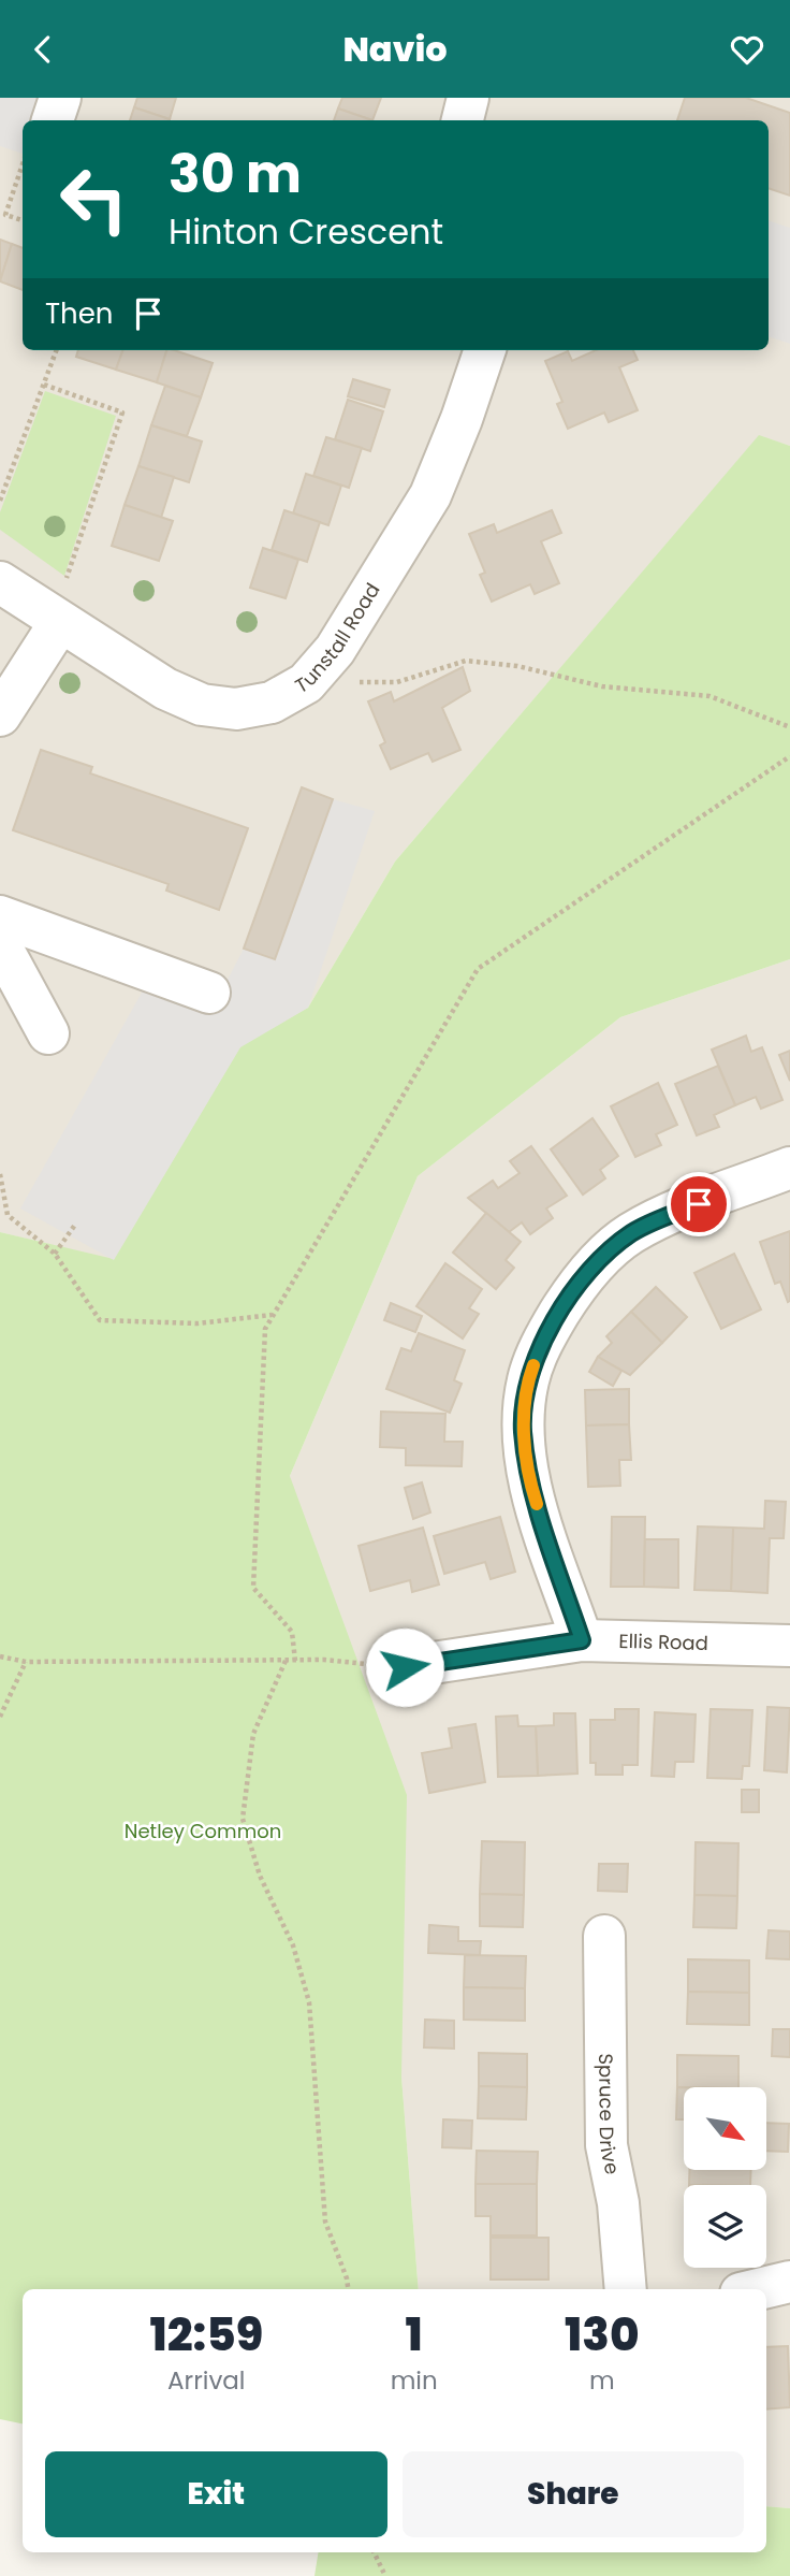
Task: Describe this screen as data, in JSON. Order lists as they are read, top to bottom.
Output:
{
  "streets": {
    "street": ["Tunstall Road", "Ellis Road", "Spruce Drive"]
  },
  "parks": ["Netley Common"],
  "north": "bottom right",
  "page": {
    "header": "Navio",
    "turn": ["30 m", "Hinton Crescent"],
    "then": "Then",
    "eta": [
      "12:59",
      "Arrival",
      "1",
      "min",
      "130",
      "m"
    ],
    "buttons": ["Exit", "Share"]
  }
}
